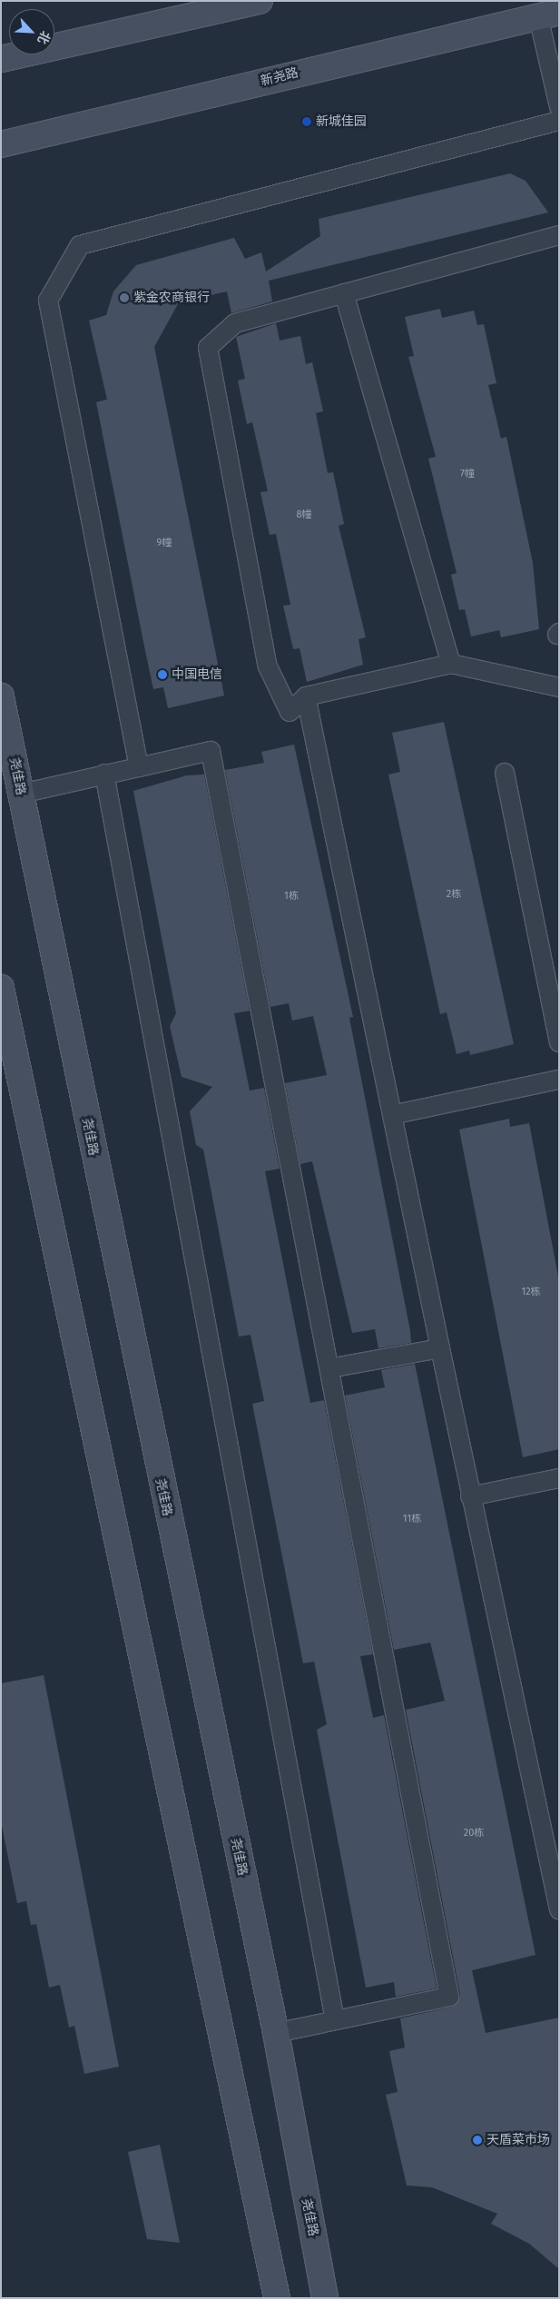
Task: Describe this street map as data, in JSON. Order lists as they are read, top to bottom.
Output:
{
  "streets": {
    "main road": ["新尧路", "尧佳路"]
  },
  "places": [
    "新城佳园",
    "紫金农商银行",
    "中国电信",
    "天盾菜市场"
  ],
  "house_numbers": [
    "7幢",
    "8幢",
    "9幢",
    "2栋",
    "1栋",
    "12栋",
    "11栋",
    "20栋"
  ],
  "north": "bottom right"
}
